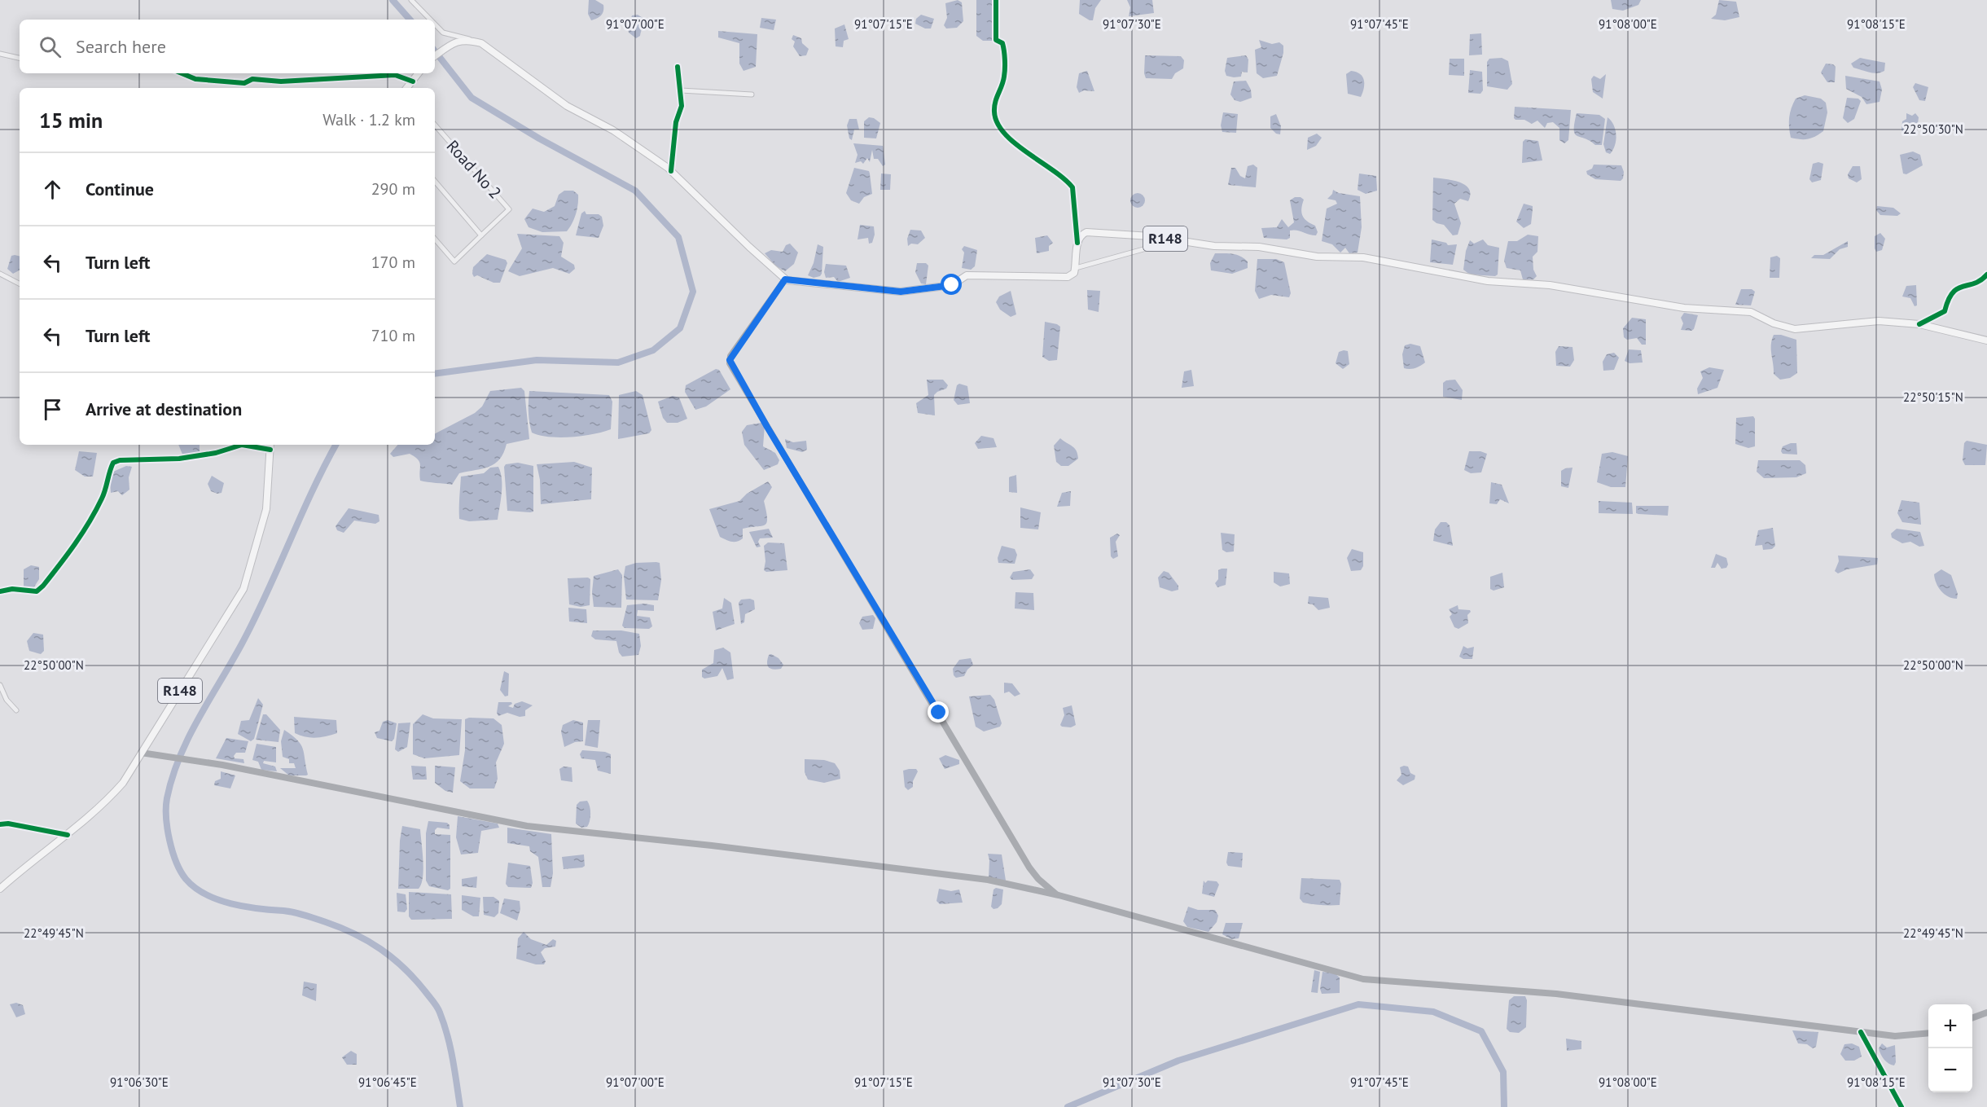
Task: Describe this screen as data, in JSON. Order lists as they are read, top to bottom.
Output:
{
  "streets": {
    "main road": ["R148"],
    "street": ["Road No 2"]
  },
  "page": {
    "search": "Search here",
    "heading": ["15 min", "Walk · 1.2 km"],
    "list": [
      ["Continue", "290 m"],
      ["Turn left", "170 m"],
      ["Turn left", "710 m"],
      "Arrive at destination"
    ],
    "map_buttons": ["+", "−"]
  },
  "coordinates": [
    "91°07'00\"E",
    "91°07'15\"E",
    "91°07'30\"E",
    "91°07'45\"E",
    "91°08'00\"E",
    "91°08'15\"E",
    "22°50'30\"N",
    "22°50'15\"N",
    "22°50'00\"N",
    "22°49'45\"N",
    "91°06'30\"E",
    "91°06'45\"E"
  ]
}
